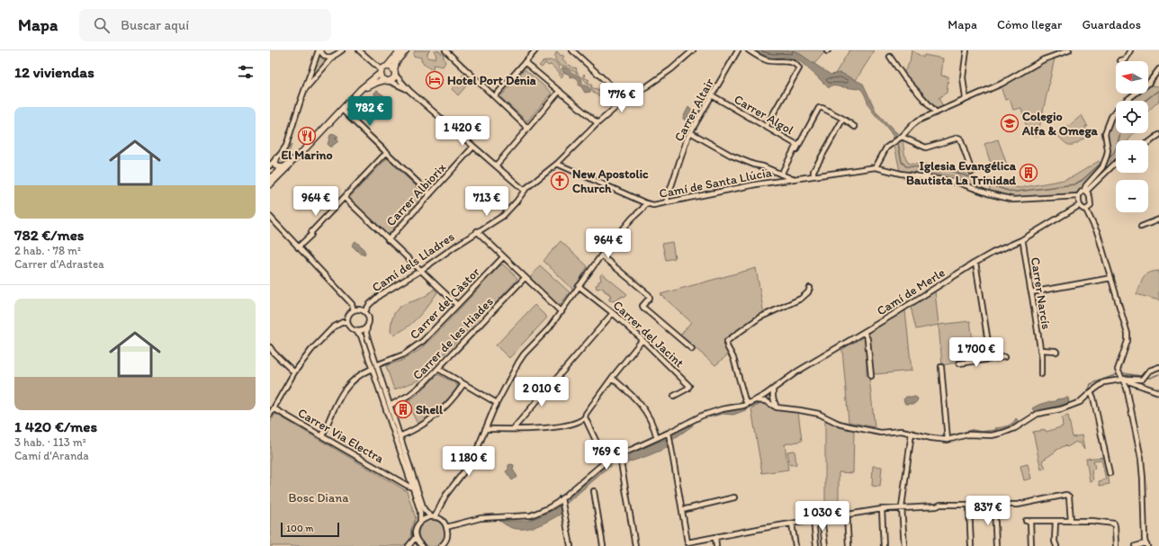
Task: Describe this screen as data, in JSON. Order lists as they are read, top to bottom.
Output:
{
  "streets": {
    "street": [
      "Carrer Altair",
      "Carrer Algol",
      "Camí de Santa Llúcia",
      "Carrer Albiorix",
      "Camí dels Lladres",
      "Camí de Merle",
      "Carrer Narcís",
      "Carrer del Càstor",
      "Carrer del Jacint",
      "Carrer de les Hiades",
      "Carrer Via Electra"
    ]
  },
  "crossings": [
    ["Carrer Altair", "Carrer Algol"],
    ["Carrer Altair", "Camí de Santa Llúcia"],
    ["Camí de Santa Llúcia", "Camí de Merle"],
    ["Camí de Santa Llúcia", "Carrer del Jacint"],
    ["Camí de Merle", "Carrer Narcís"]
  ],
  "parks": ["Bosc Diana"],
  "places": {
    "hotel": ["Hotel Port Dénia"],
    "school or university": ["Colegio Alfa & Omega"],
    "restaurant": ["El Marino"],
    "building": ["Iglesia Evangélica Bautista La Trinidad", "Shell"],
    "church": ["New Apostolic Church"]
  },
  "scale_bar": "100 m",
  "north": "left",
  "page": {
    "header": "Mapa",
    "search": "Buscar aquí",
    "nav": ["Mapa", "Cómo llegar", "Guardados"],
    "heading": "12 viviendas",
    "map_buttons": ["+", "−"],
    "price": [
      "776 €",
      "782 €",
      "1 420 €",
      "964 €",
      "713 €",
      "964 €",
      "1 700 €",
      "2 010 €",
      "769 €",
      "1 180 €",
      "837 €",
      "1 030 €"
    ],
    "list": [
      {
        "name": "782 €/mes",
        "note": "2 hab. · 78 m² · Carrer d'Adrastea"
      },
      {
        "name": "1 420 €/mes",
        "note": "3 hab. · 113 m² · Camí d'Aranda"
      }
    ],
    "scale": "100 m"
  }
}
